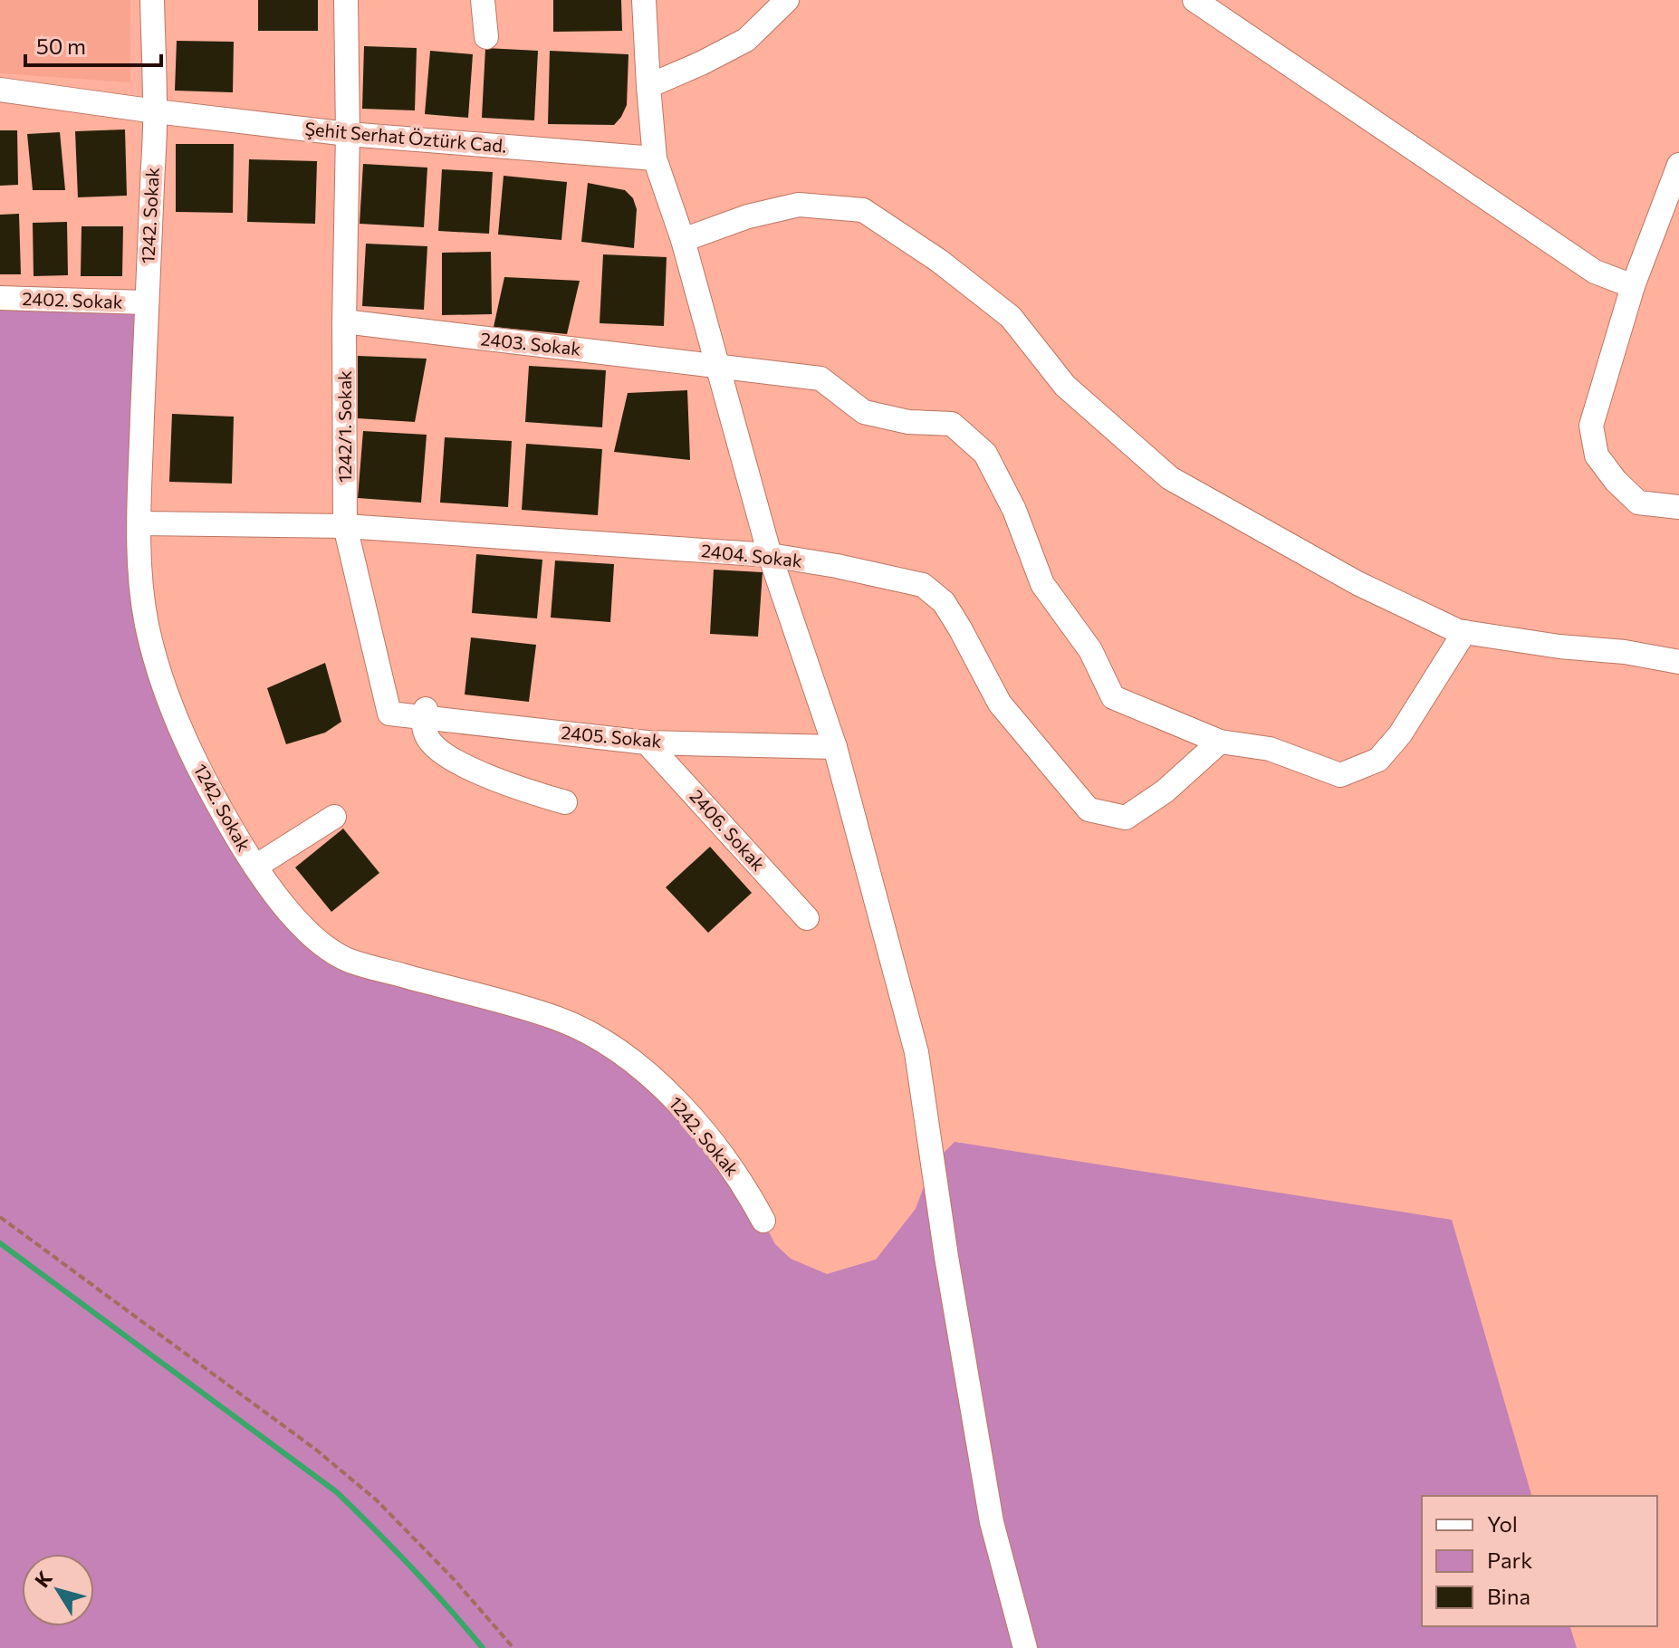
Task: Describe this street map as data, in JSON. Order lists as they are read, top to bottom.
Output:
{
  "streets": {
    "street": [
      "Şehit Serhat Öztürk Cad.",
      "1242. Sokak",
      "2402. Sokak",
      "2403. Sokak",
      "1242/1. Sokak",
      "2404. Sokak",
      "2405. Sokak",
      "2406. Sokak"
    ]
  },
  "crossings": [
    ["Şehit Serhat Öztürk Cad.", "1242. Sokak"],
    ["Şehit Serhat Öztürk Cad.", "1242/1. Sokak"],
    ["1242. Sokak", "2402. Sokak"],
    ["1242. Sokak", "2404. Sokak"],
    ["2403. Sokak", "1242/1. Sokak"],
    ["2403. Sokak", "2404. Sokak"],
    ["1242/1. Sokak", "2404. Sokak"],
    ["1242/1. Sokak", "2405. Sokak"],
    ["2405. Sokak", "2406. Sokak"]
  ],
  "legend": ["Yol", "Park", "Bina"],
  "scale_bar": "50 m",
  "north": "top left"
}
